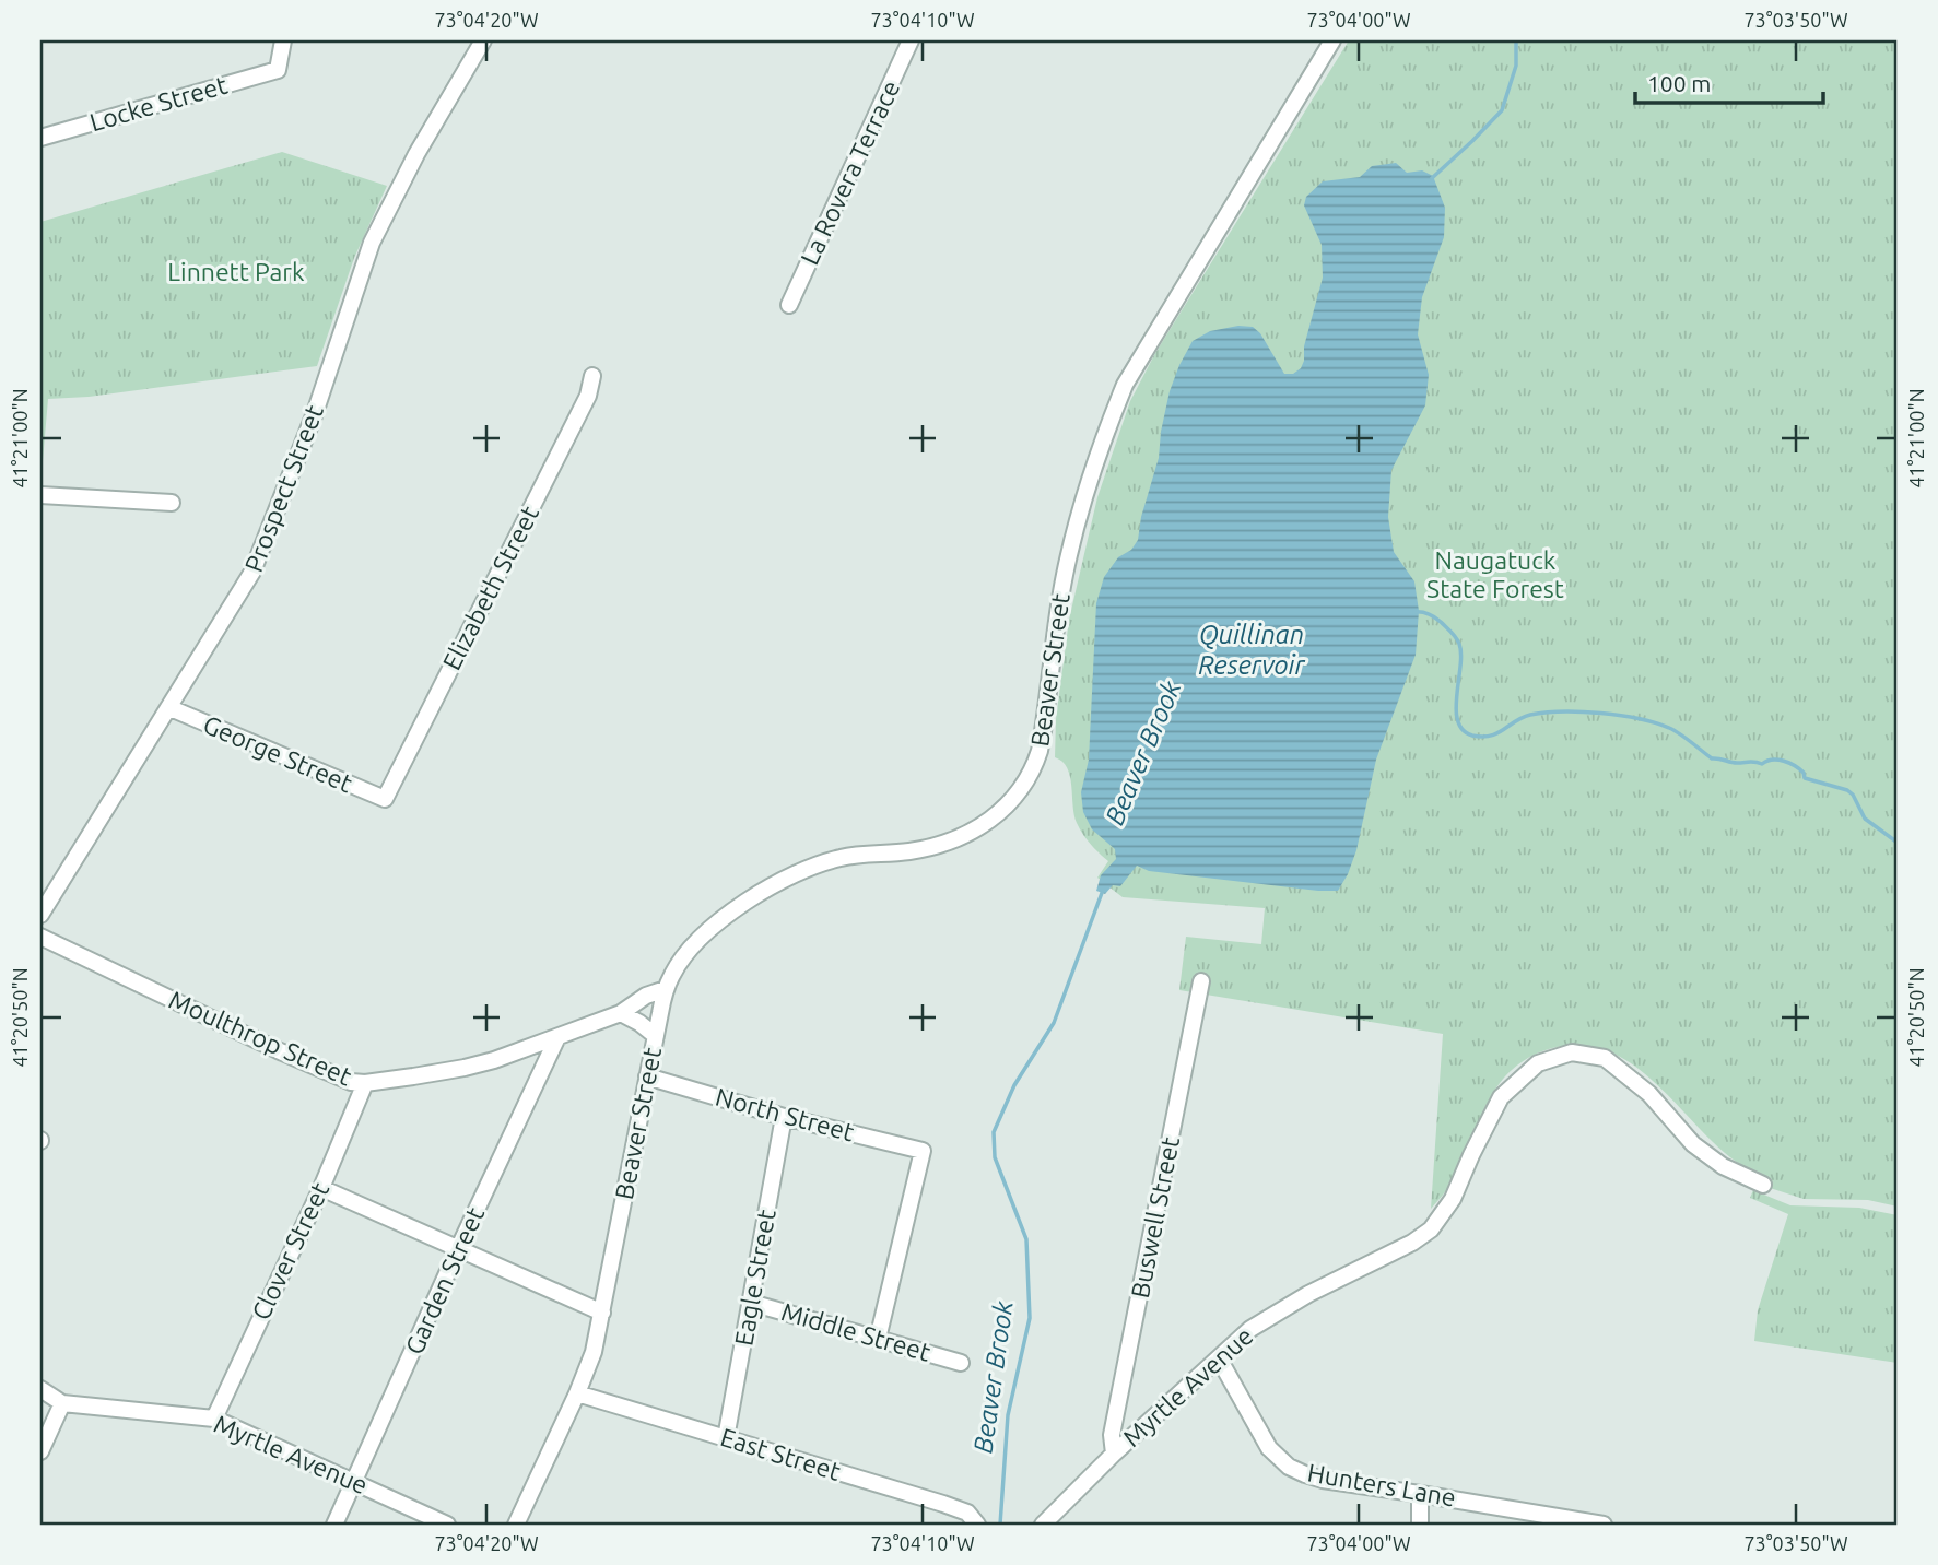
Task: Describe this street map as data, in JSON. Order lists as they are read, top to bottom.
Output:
{
  "streets": {
    "street": [
      "Locke Street",
      "La Rovera Terrace",
      "Prospect Street",
      "Elizabeth Street",
      "Beaver Street",
      "George Street",
      "Moulthrop Street",
      "North Street",
      "Buswell Street",
      "Clover Street",
      "Eagle Street",
      "Garden Street",
      "Middle Street",
      "Myrtle Avenue",
      "East Street",
      "Hunters Lane"
    ]
  },
  "crossings": [
    ["Prospect Street", "George Street"],
    ["Elizabeth Street", "George Street"],
    ["Beaver Street", "Moulthrop Street"],
    ["Beaver Street", "North Street"],
    ["Beaver Street", "East Street"],
    ["Moulthrop Street", "Clover Street"],
    ["Moulthrop Street", "Garden Street"],
    ["North Street", "Eagle Street"],
    ["North Street", "Middle Street"],
    ["Buswell Street", "Myrtle Avenue"],
    ["Clover Street", "Myrtle Avenue"],
    ["Eagle Street", "Middle Street"],
    ["Eagle Street", "East Street"],
    ["Garden Street", "Myrtle Avenue"],
    ["Myrtle Avenue", "Hunters Lane"]
  ],
  "water": ["Quillinan Reservoir", "Beaver Brook"],
  "parks": ["Linnett Park", "Naugatuck State Forest"],
  "scale_bar": "100 m",
  "coordinates": [
    "73°04'20\"W",
    "73°04'10\"W",
    "73°04'00\"W",
    "73°03'50\"W",
    "41°21'00\"N",
    "41°20'50\"N"
  ]
}
